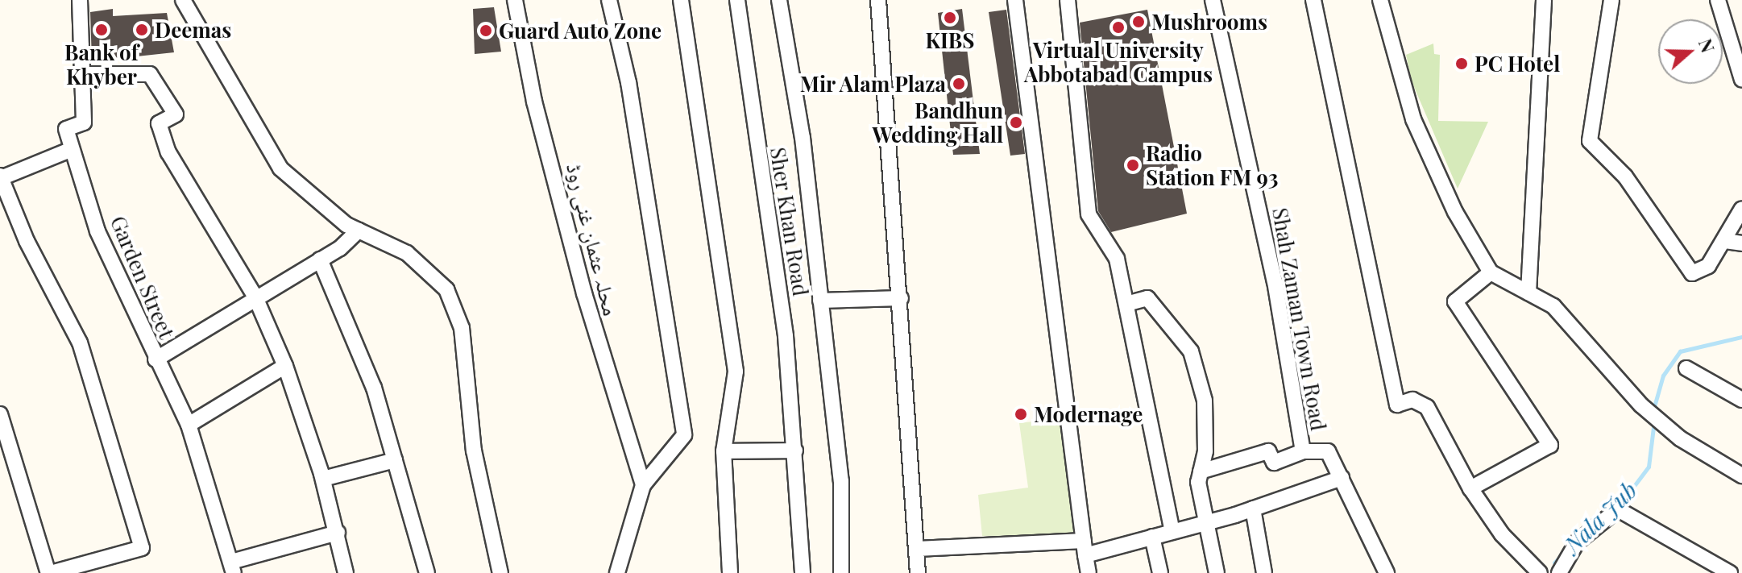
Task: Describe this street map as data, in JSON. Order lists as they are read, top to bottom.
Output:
{
  "streets": {
    "street": [
      "Sher Khan Road",
      "محلہ عثمان غنی روڈ",
      "Garden Street",
      "Shah Zaman Town Road"
    ]
  },
  "water": ["Nala Jub"],
  "places": [
    "KIBS",
    "Mushrooms",
    "Virtual University Abbotabad Campus",
    "Bank of Khyber",
    "Deemas",
    "Guard Auto Zone",
    "PC Hotel",
    "Mir Alam Plaza",
    "Bandhun Wedding Hall",
    "Radio Station FM 93",
    "Modernage"
  ],
  "north": "right"
}
